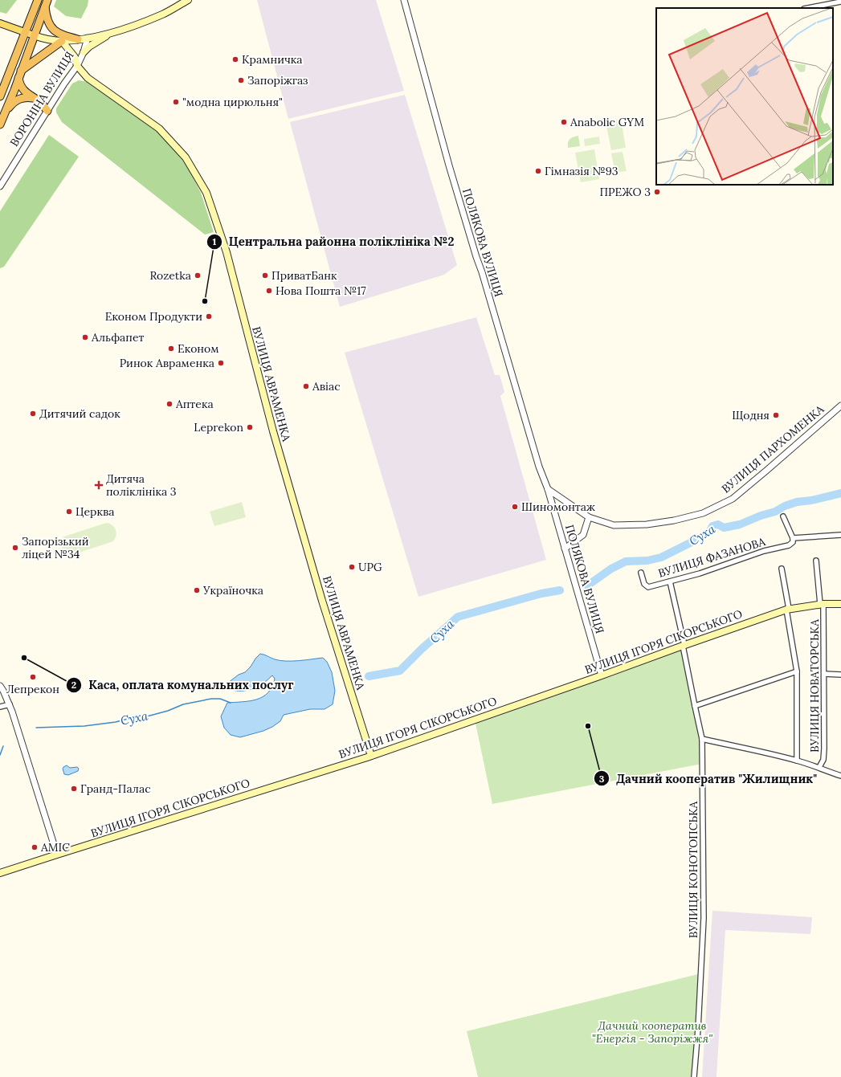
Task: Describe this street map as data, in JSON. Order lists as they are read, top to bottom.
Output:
{
  "streets": {
    "main road": ["ВУЛИЦЯ АВРАМЕНКА", "ВУЛИЦЯ ІГОРЯ СІКОРСЬКОГО"],
    "street": [
      "ВОРОНІНА ВУЛИЦЯ",
      "ПОЛЯКОВА ВУЛИЦЯ",
      "ВУЛИЦЯ ПАРХОМЕНКА",
      "ВУЛИЦЯ ФАЗАНОВА",
      "ВУЛИЦЯ НОВАТОРСЬКА",
      "ВУЛИЦЯ КОНОТОПСЬКА"
    ]
  },
  "crossings": [
    ["ВОРОНІНА ВУЛИЦЯ", "ВУЛИЦЯ АВРАМЕНКА"],
    ["ПОЛЯКОВА ВУЛИЦЯ", "ВУЛИЦЯ ПАРХОМЕНКА"],
    ["ПОЛЯКОВА ВУЛИЦЯ", "ВУЛИЦЯ ІГОРЯ СІКОРСЬКОГО"],
    ["ВУЛИЦЯ АВРАМЕНКА", "ВУЛИЦЯ ІГОРЯ СІКОРСЬКОГО"],
    ["ВУЛИЦЯ ФАЗАНОВА", "ВУЛИЦЯ КОНОТОПСЬКА"],
    ["ВУЛИЦЯ ІГОРЯ СІКОРСЬКОГО", "ВУЛИЦЯ НОВАТОРСЬКА"],
    ["ВУЛИЦЯ ІГОРЯ СІКОРСЬКОГО", "ВУЛИЦЯ КОНОТОПСЬКА"]
  ],
  "water": ["Суха"],
  "parks": ["Дачний кооператив \"Енергія - Запоріжжя\""],
  "places": {
    "other": [
      "Крамничка",
      "Запоріжгаз",
      "\"модна цирюльня\"",
      "Anabolic GYM",
      "Гімназія №93",
      "ПРЕЖО 3",
      "Rozetka",
      "ПриватБанк",
      "Нова Пошта №17",
      "Центральна районна поліклініка №2",
      "Економ Продукти",
      "Альфапет",
      "Економ",
      "Ринок Авраменка",
      "Авіас",
      "Аптека",
      "Дитячий садок",
      "Щодня",
      "Leprekon",
      "Шиномонтаж",
      "Церква",
      "Запорізький ліцей №34",
      "UPG",
      "Україночка",
      "Каса, оплата комунальних послуг",
      "Лепрекон",
      "Дачний кооператив \"Жилищник\"",
      "Гранд-Палас",
      "AMIC"
    ],
    "health": ["Дитяча поліклініка 3"]
  }
}
